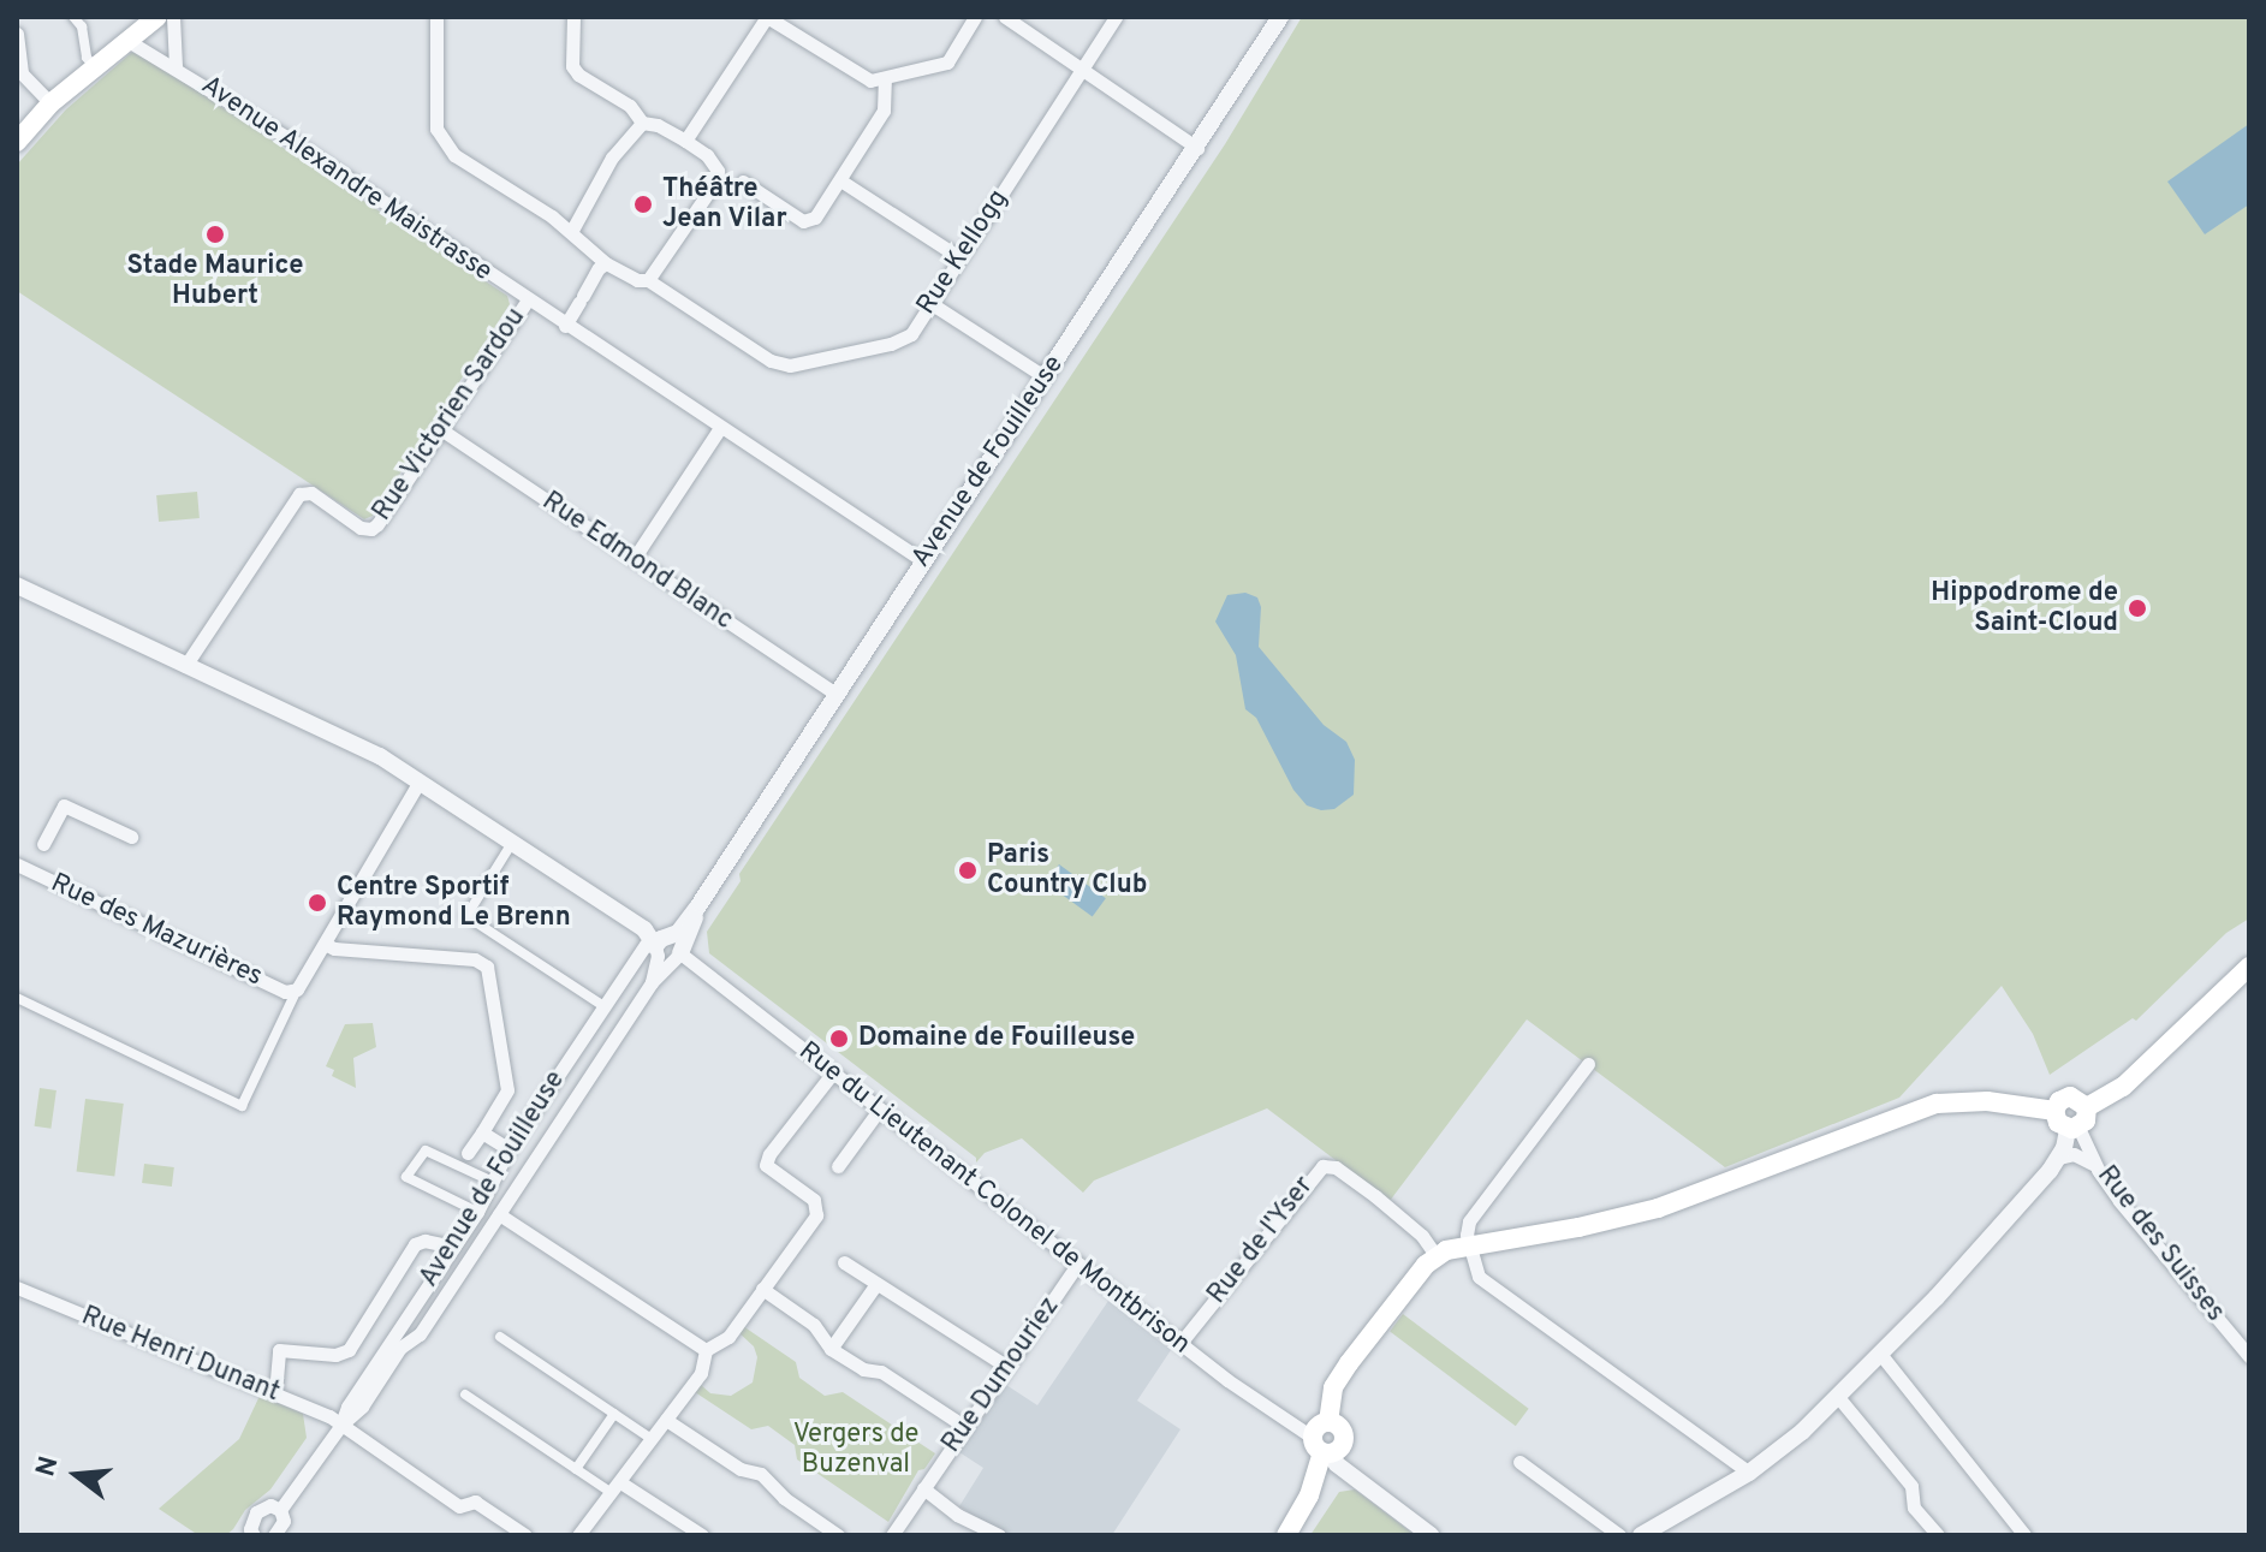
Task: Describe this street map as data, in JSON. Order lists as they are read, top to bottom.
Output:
{
  "streets": {
    "street": [
      "Avenue Alexandre Maistrasse",
      "Rue Kellogg",
      "Rue Victorien Sardou",
      "Avenue de Fouilleuse",
      "Rue Edmond Blanc",
      "Rue des Mazurières",
      "Rue du Lieutenant Colonel de Montbrison",
      "Rue de l'Yser",
      "Rue des Suisses",
      "Rue Henri Dunant",
      "Rue Dumouriez"
    ]
  },
  "crossings": [
    ["Avenue Alexandre Maistrasse", "Rue Victorien Sardou"],
    ["Avenue Alexandre Maistrasse", "Avenue de Fouilleuse"],
    ["Rue Victorien Sardou", "Rue Edmond Blanc"],
    ["Avenue de Fouilleuse", "Rue Edmond Blanc"],
    ["Avenue de Fouilleuse", "Rue du Lieutenant Colonel de Montbrison"],
    ["Avenue de Fouilleuse", "Rue Henri Dunant"],
    ["Rue du Lieutenant Colonel de Montbrison", "Rue de l'Yser"],
    ["Rue du Lieutenant Colonel de Montbrison", "Rue Dumouriez"]
  ],
  "parks": ["Vergers de Buzenval"],
  "places": [
    "Théâtre Jean Vilar",
    "Stade Maurice Hubert",
    "Hippodrome de Saint-Cloud",
    "Paris Country Club",
    "Centre Sportif Raymond Le Brenn",
    "Domaine de Fouilleuse"
  ],
  "north": "left"
}
